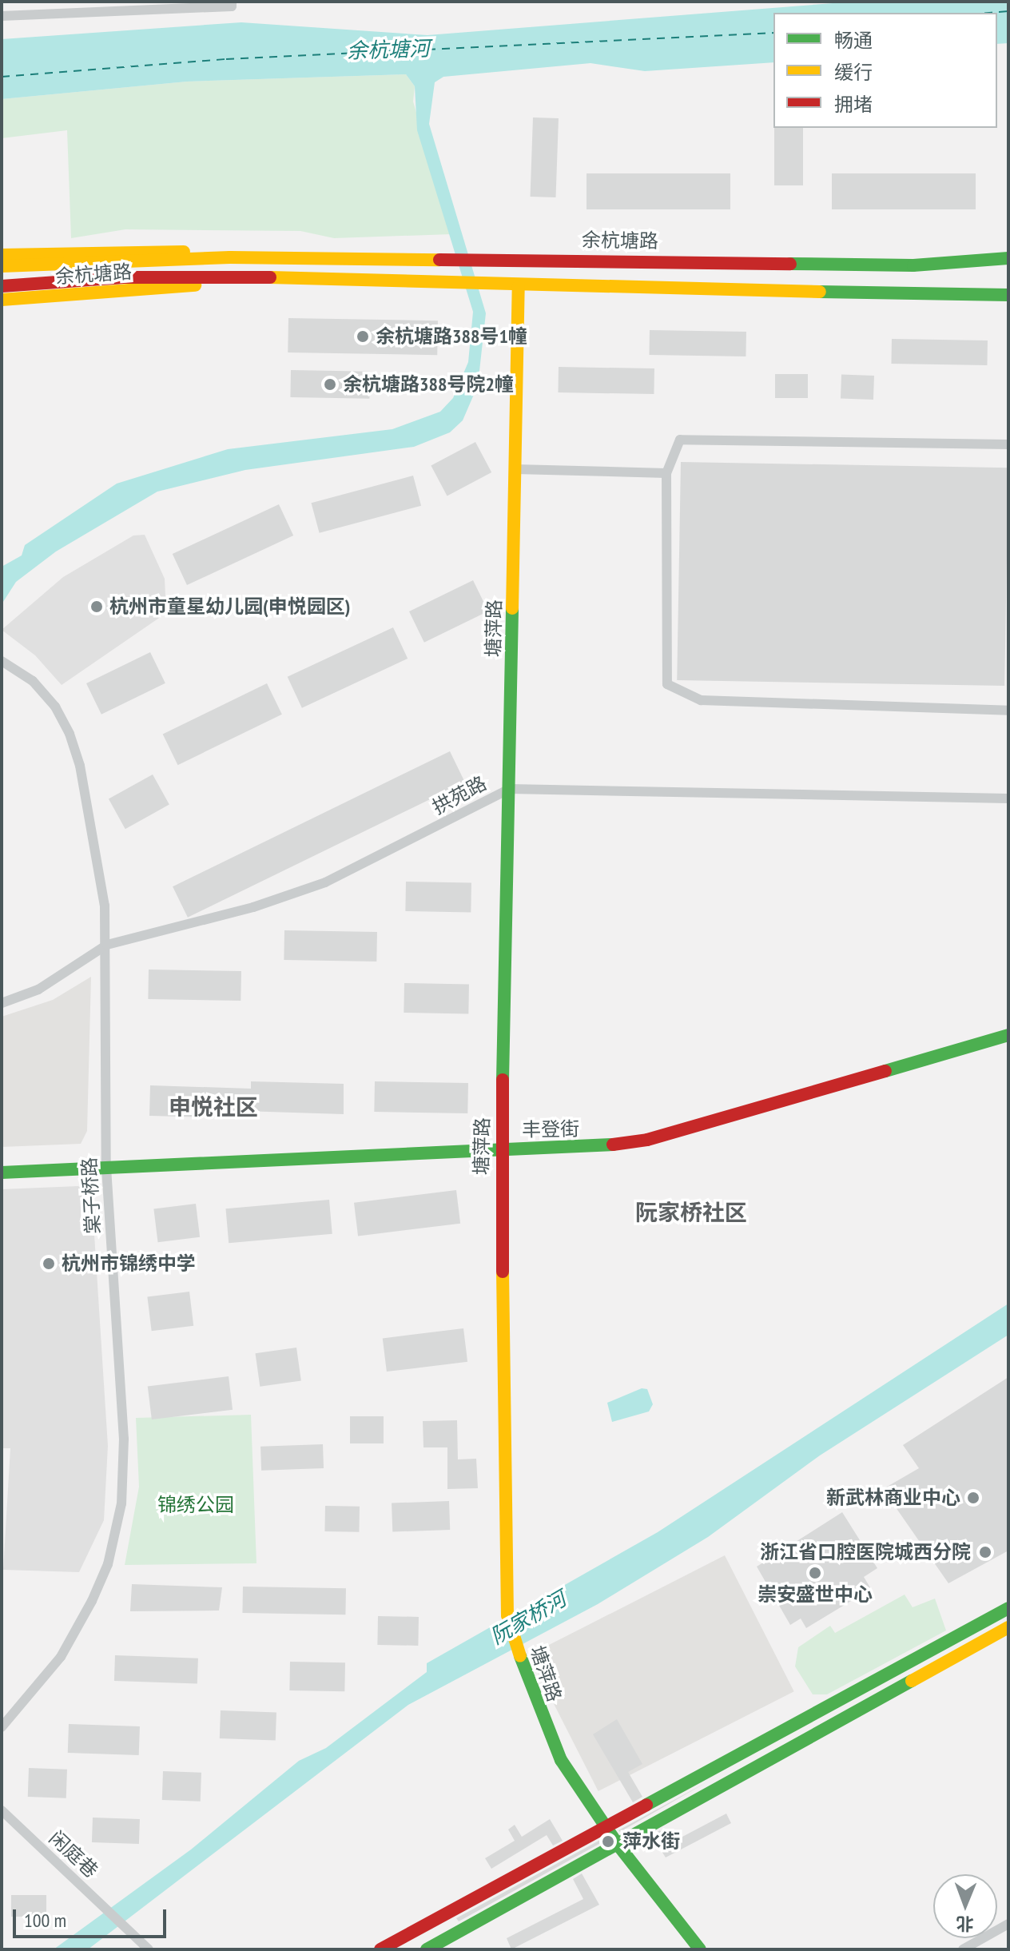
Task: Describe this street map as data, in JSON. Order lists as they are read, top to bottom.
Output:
{
  "streets": {
    "main road": ["余杭塘路", "塘萍路", "丰登街"],
    "street": ["拱苑路", "棠子桥路", "闲庭巷"]
  },
  "crossings": [
    ["余杭塘路", "塘萍路"],
    ["塘萍路", "拱苑路"],
    ["塘萍路", "丰登街"],
    ["拱苑路", "棠子桥路"],
    ["丰登街", "棠子桥路"]
  ],
  "districts": ["申悦社区", "阮家桥社区"],
  "water": ["余杭塘河", "阮家桥河"],
  "parks": ["锦绣公园"],
  "places": [
    "余杭塘路388号1幢",
    "余杭塘路388号院2幢",
    "杭州市童星幼儿园(申悦园区)",
    "杭州市锦绣中学",
    "新武林商业中心",
    "浙江省口腔医院城西分院",
    "崇安盛世中心",
    "萍水街"
  ],
  "legend": ["畅通", "缓行", "拥堵"],
  "scale_bar": "100 m",
  "north": "bottom"
}
